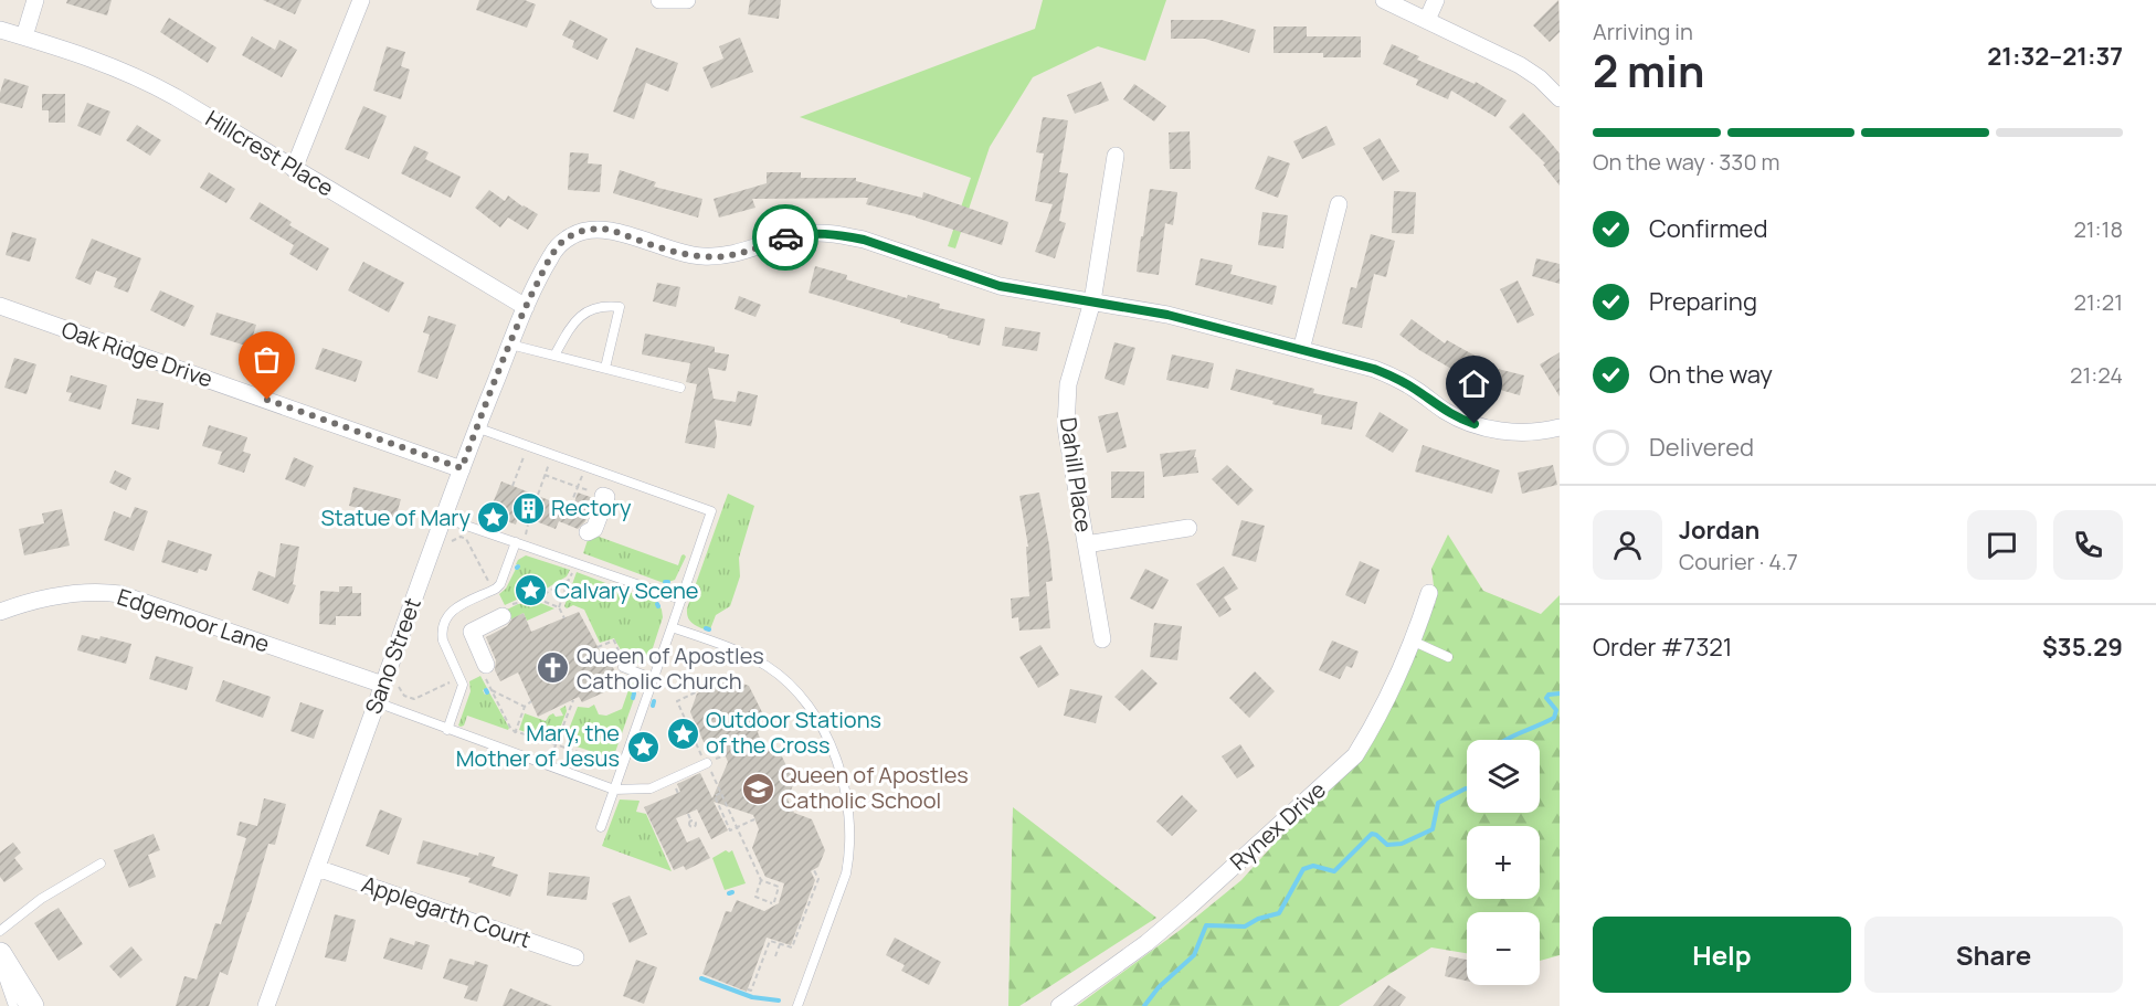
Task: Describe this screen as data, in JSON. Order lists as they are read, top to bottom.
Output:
{
  "streets": {
    "street": [
      "Hillcrest Place",
      "Oak Ridge Drive",
      "Dahill Place",
      "Edgemoor Lane",
      "Sano Street",
      "Rynex Drive",
      "Applegarth Court"
    ]
  },
  "crossings": [
    ["Hillcrest Place", "Sano Street"],
    ["Oak Ridge Drive", "Sano Street"],
    ["Dahill Place", "Sano Street"],
    ["Edgemoor Lane", "Sano Street"],
    ["Sano Street", "Applegarth Court"]
  ],
  "places": {
    "building": ["Rectory"],
    "place": [
      "Statue of Mary",
      "Calvary Scene",
      "Outdoor Stations of the Cross",
      "Mary, the Mother of Jesus"
    ],
    "church": ["Queen of Apostles Catholic Church"],
    "school or university": ["Queen of Apostles Catholic School"]
  },
  "page": {
    "heading": ["2 min", "Arriving in", "21:32–21:37"],
    "panel": [
      "Jordan",
      "Courier · 4.7",
      "Order #7321",
      "$35.29"
    ],
    "bar": "On the way · 330 m",
    "list": [
      ["Confirmed", "21:18"],
      ["Preparing", "21:21"],
      ["On the way", "21:24"],
      "Delivered"
    ],
    "map_buttons": ["+", "−"],
    "buttons": ["Help", "Share"]
  }
}
